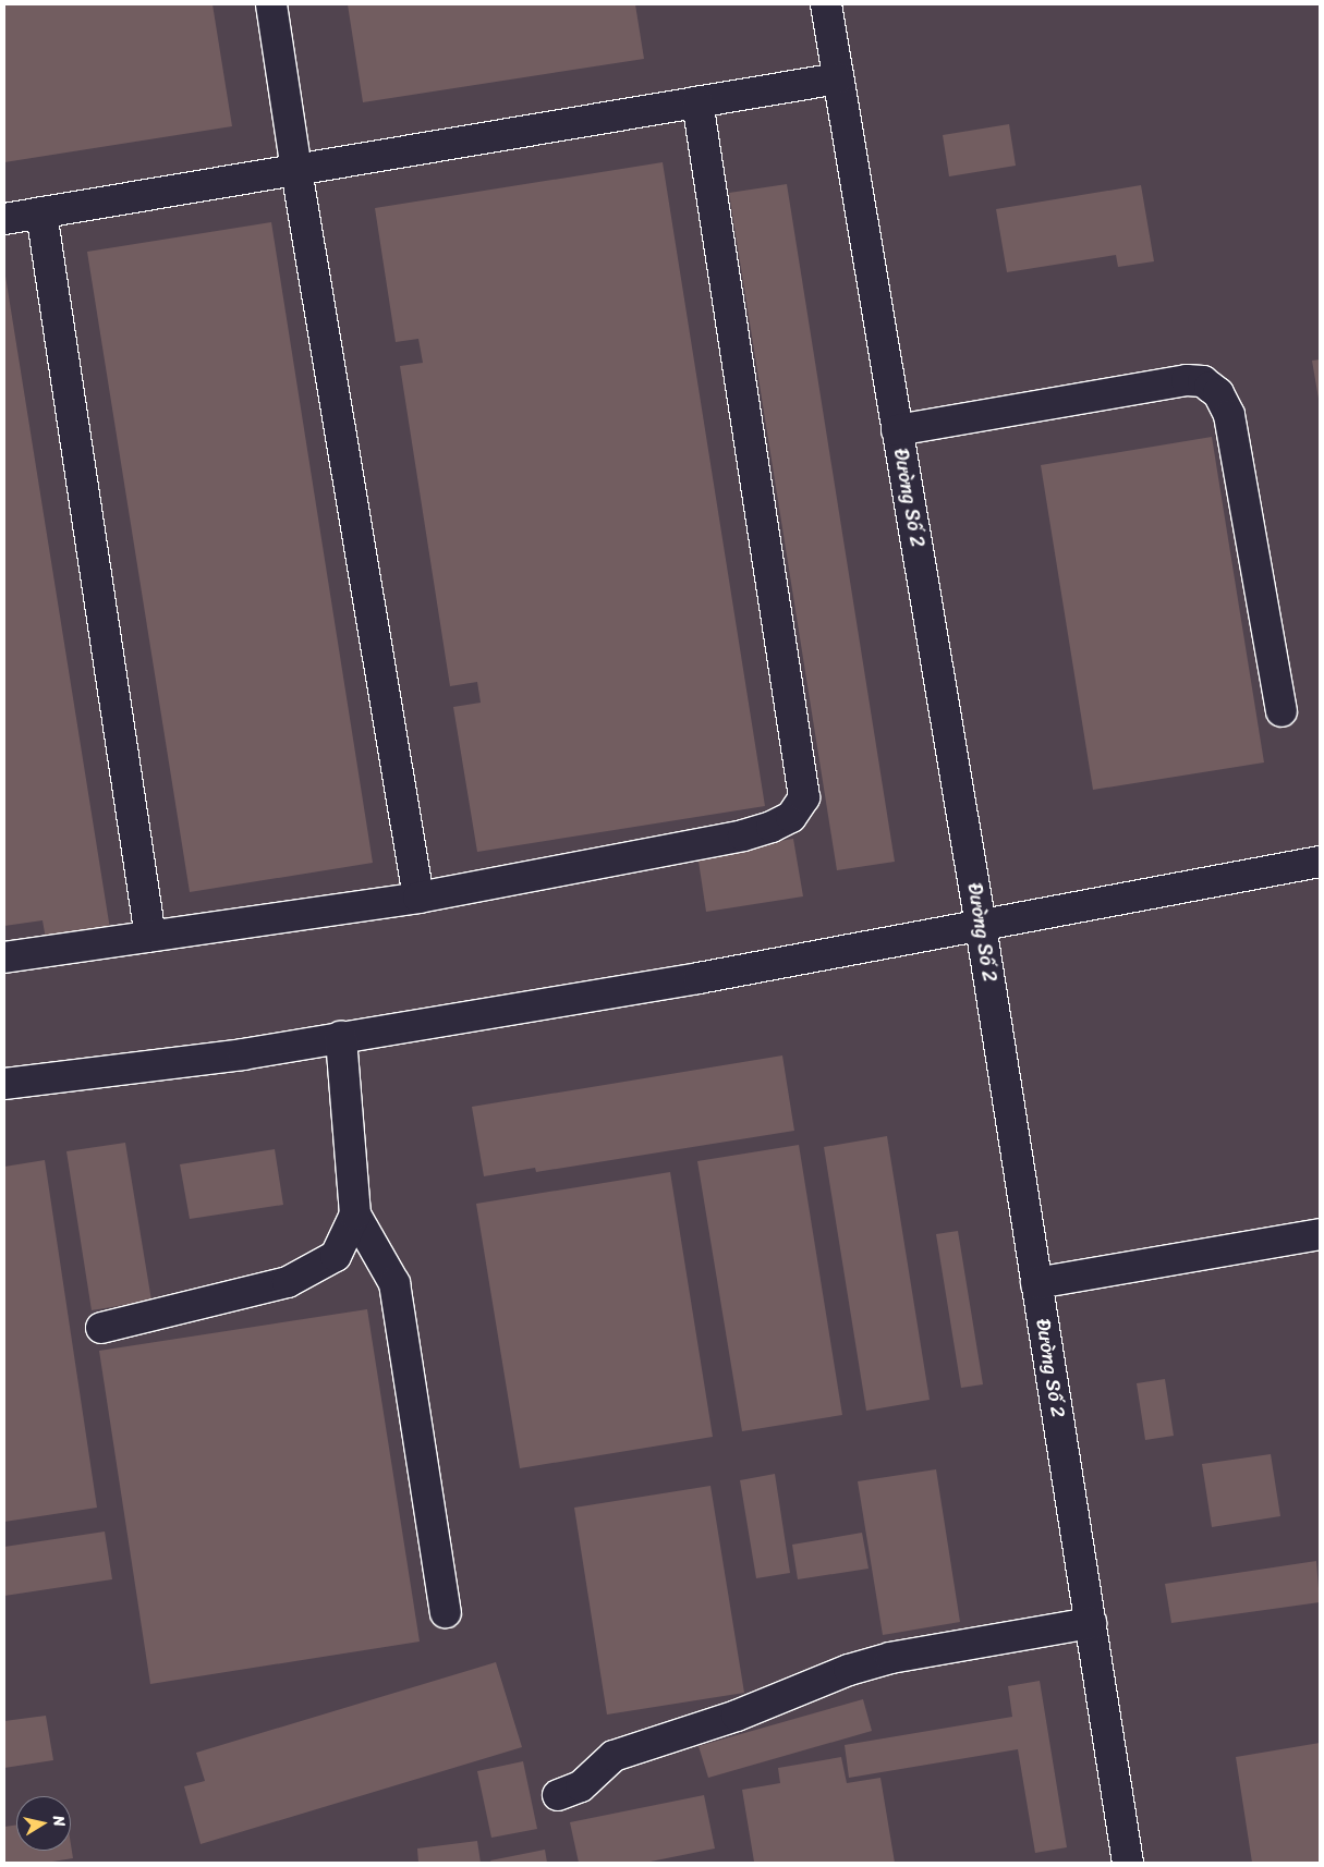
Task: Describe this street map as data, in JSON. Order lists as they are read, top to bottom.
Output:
{
  "streets": {
    "street": ["Đường Số 2"]
  },
  "north": "right"
}
